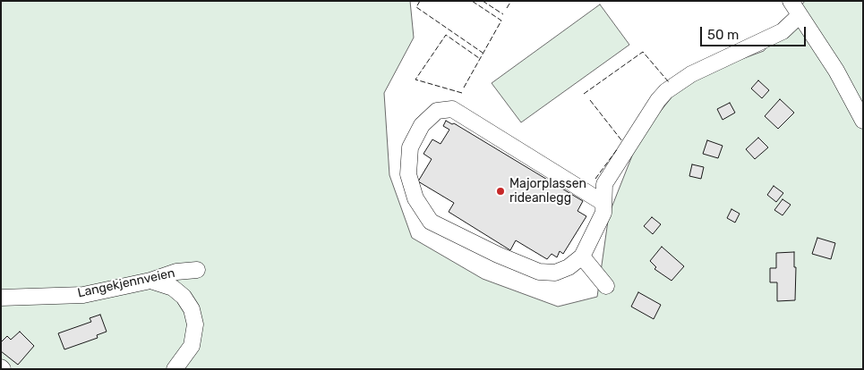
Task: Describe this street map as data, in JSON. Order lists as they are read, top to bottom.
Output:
{
  "streets": {
    "street": ["Langekjennveien"]
  },
  "places": ["Majorplassen rideanlegg"],
  "scale_bar": "50 m"
}
